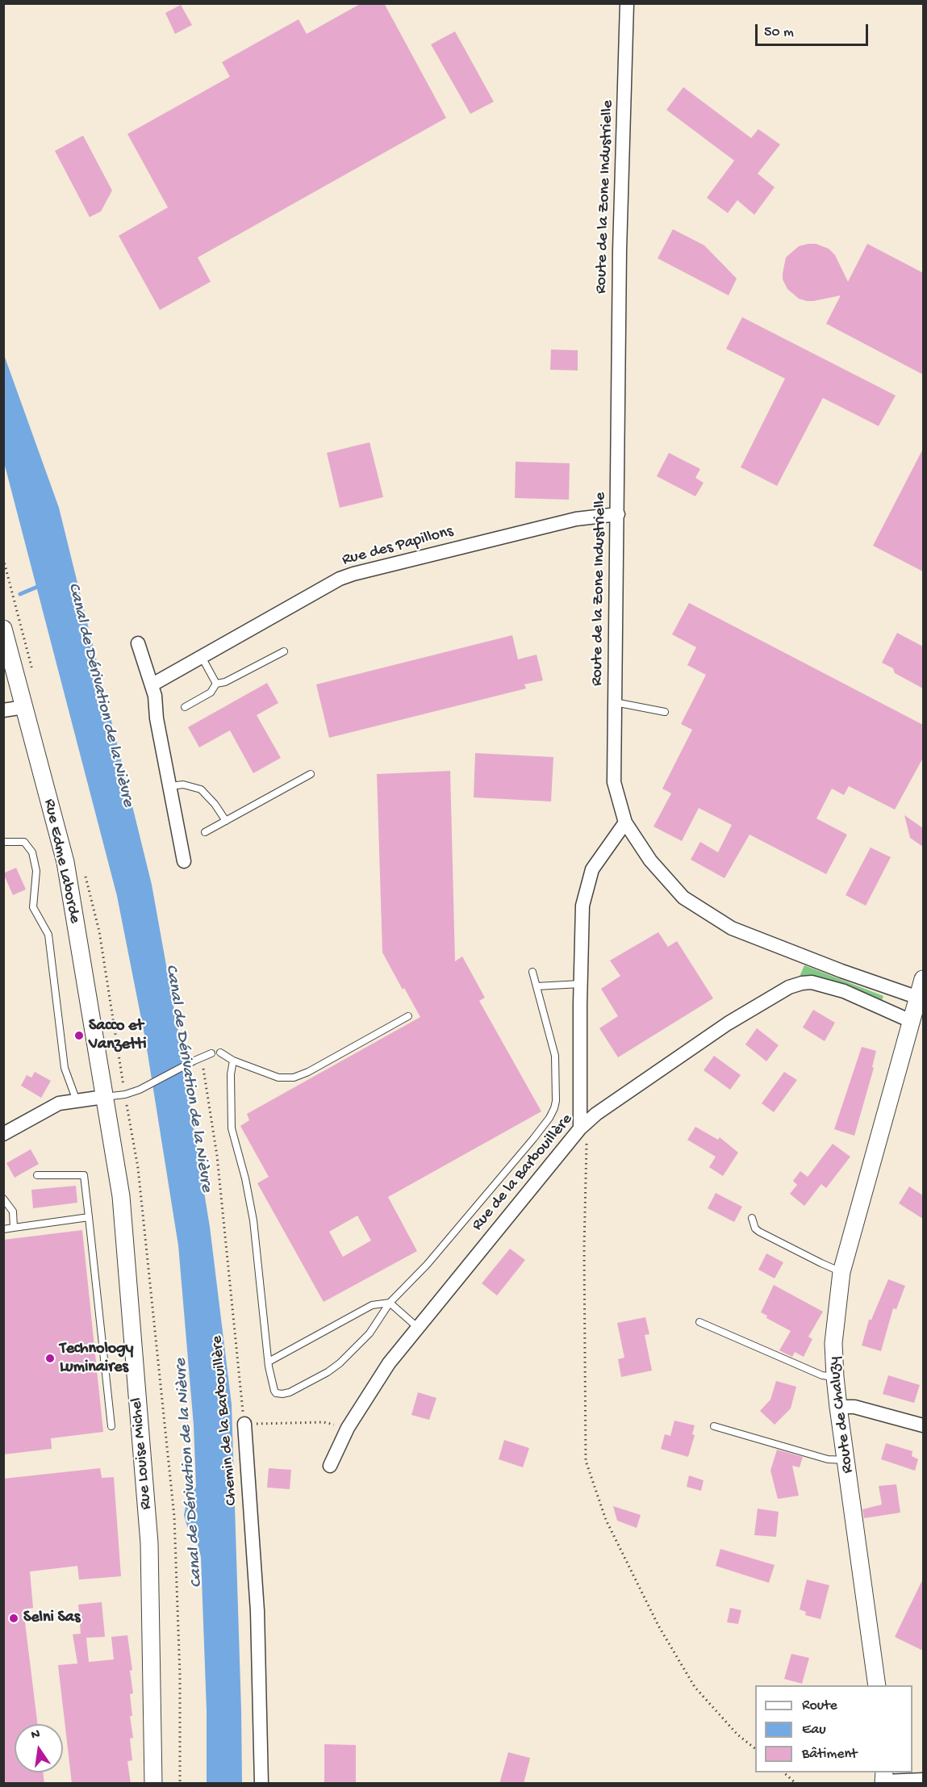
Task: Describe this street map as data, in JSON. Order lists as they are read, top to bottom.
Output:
{
  "streets": {
    "street": [
      "Route de la Zone Industrielle",
      "Rue des Papillons",
      "Rue Edme Laborde",
      "Rue de la Barbouillère",
      "Route de Chaluzy",
      "Chemin de la Barbouillère",
      "Rue Louise Michel"
    ]
  },
  "crossings": [
    ["Route de la Zone Industrielle", "Rue des Papillons"],
    ["Route de la Zone Industrielle", "Route de Chaluzy"],
    ["Rue Edme Laborde", "Rue Louise Michel"],
    ["Rue de la Barbouillère", "Route de Chaluzy"]
  ],
  "water": ["Canal de Dérivation de la Nièvre"],
  "places": ["Sacco et Vanzetti", "Technology Luminaires", "Selni Sas"],
  "legend": ["Route", "Eau", "Bâtiment"],
  "scale_bar": "50 m",
  "north": "top"
}
